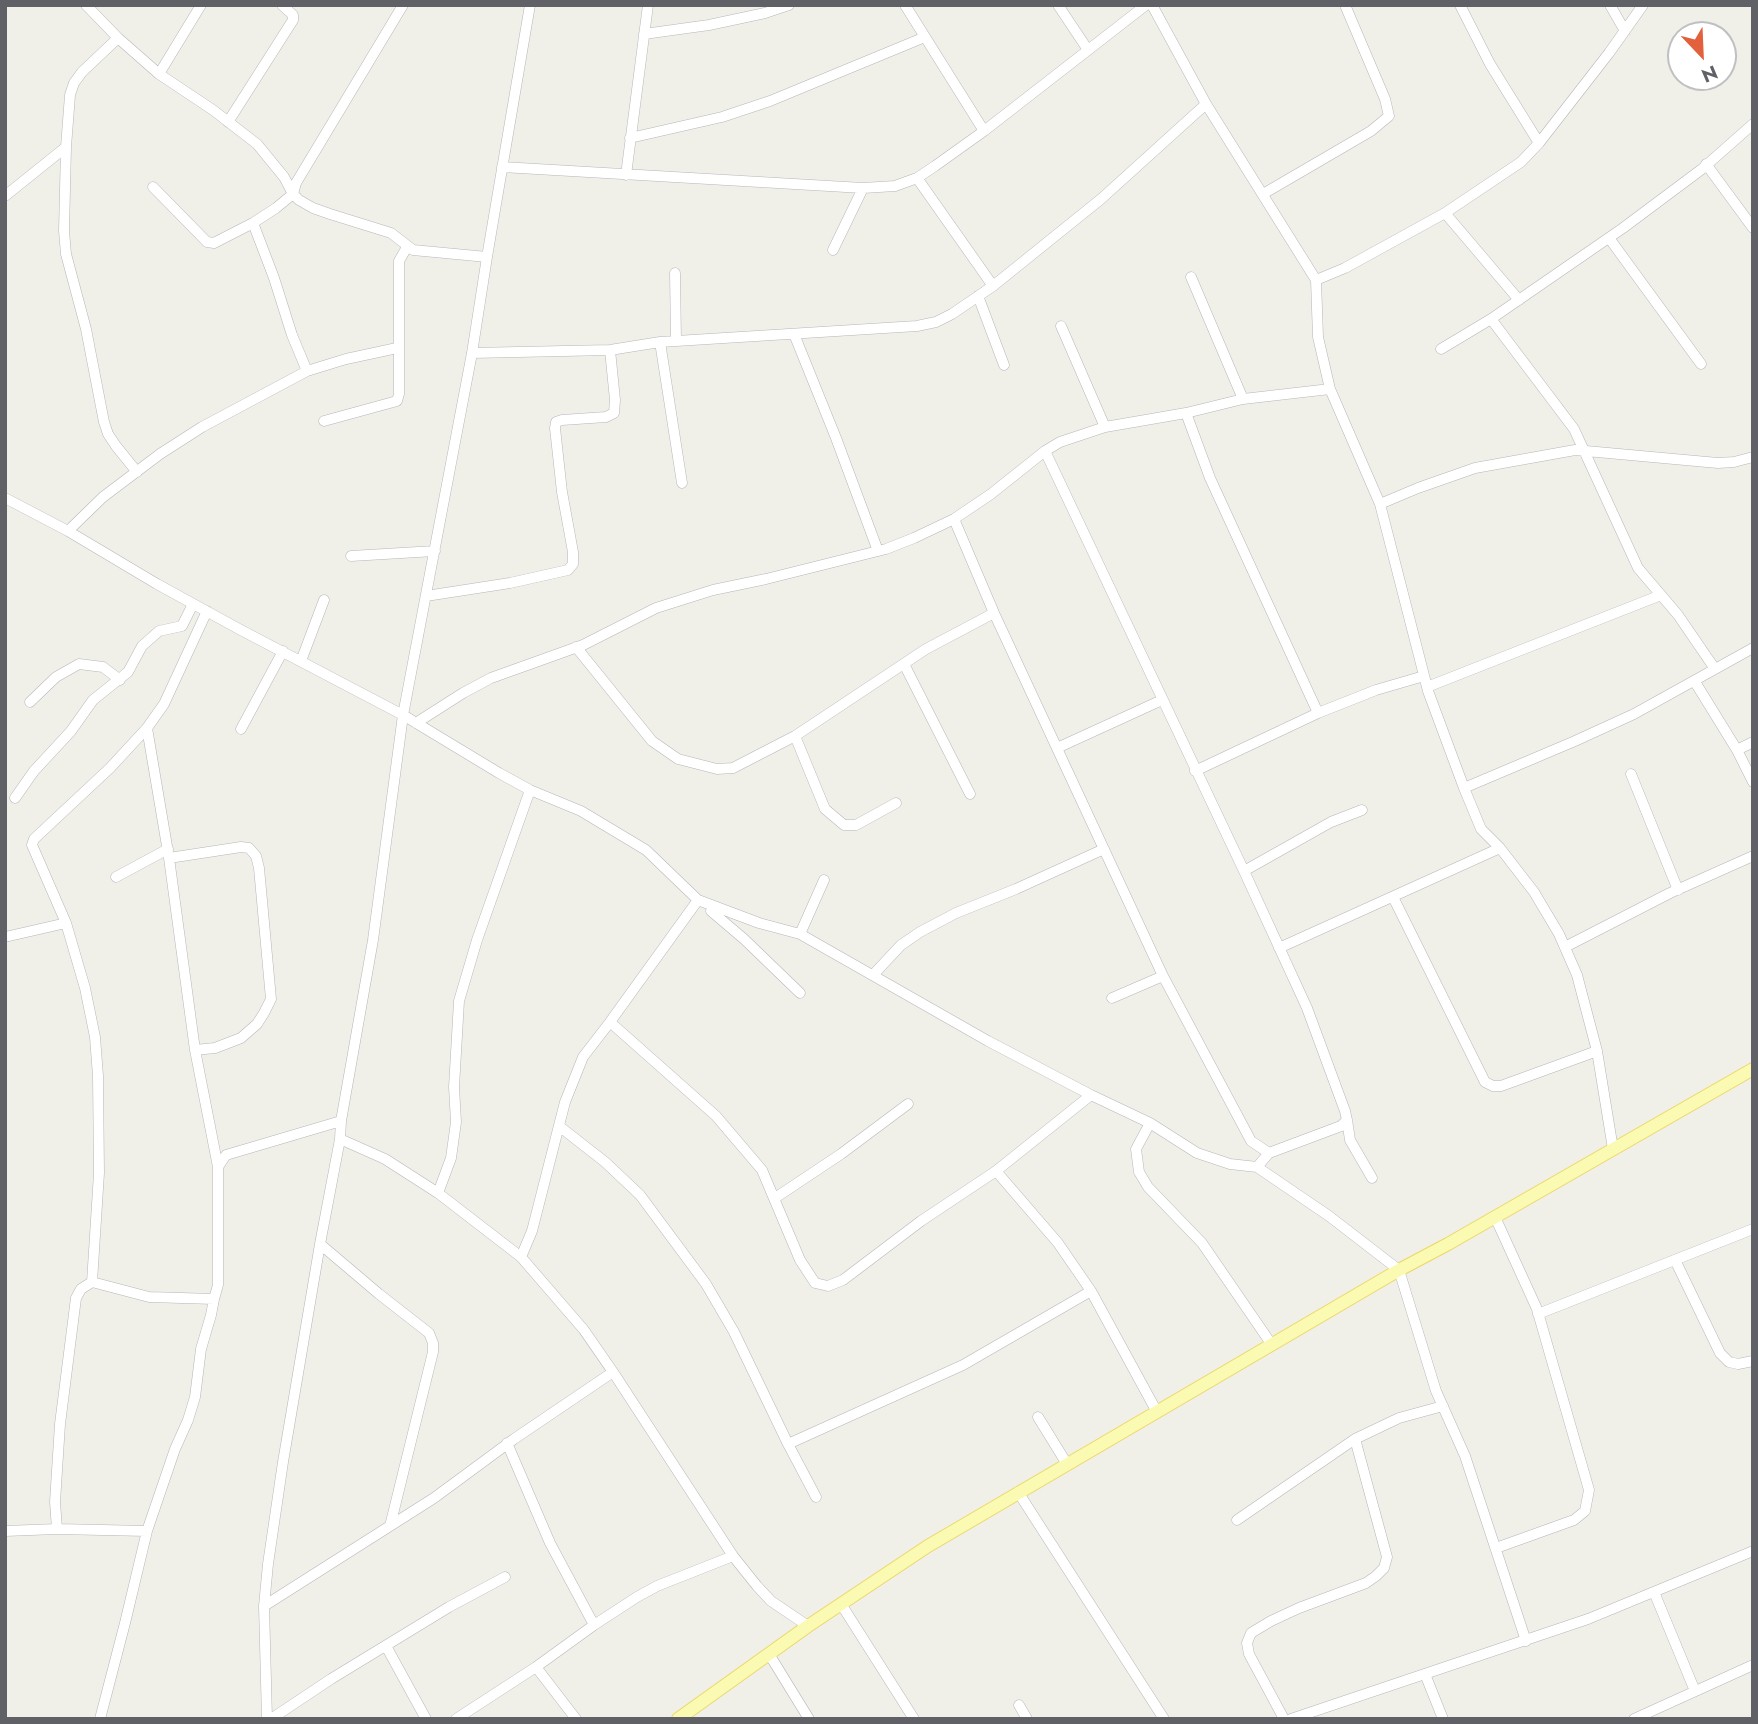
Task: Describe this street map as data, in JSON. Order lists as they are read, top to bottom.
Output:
{
  "north": "bottom right"
}
